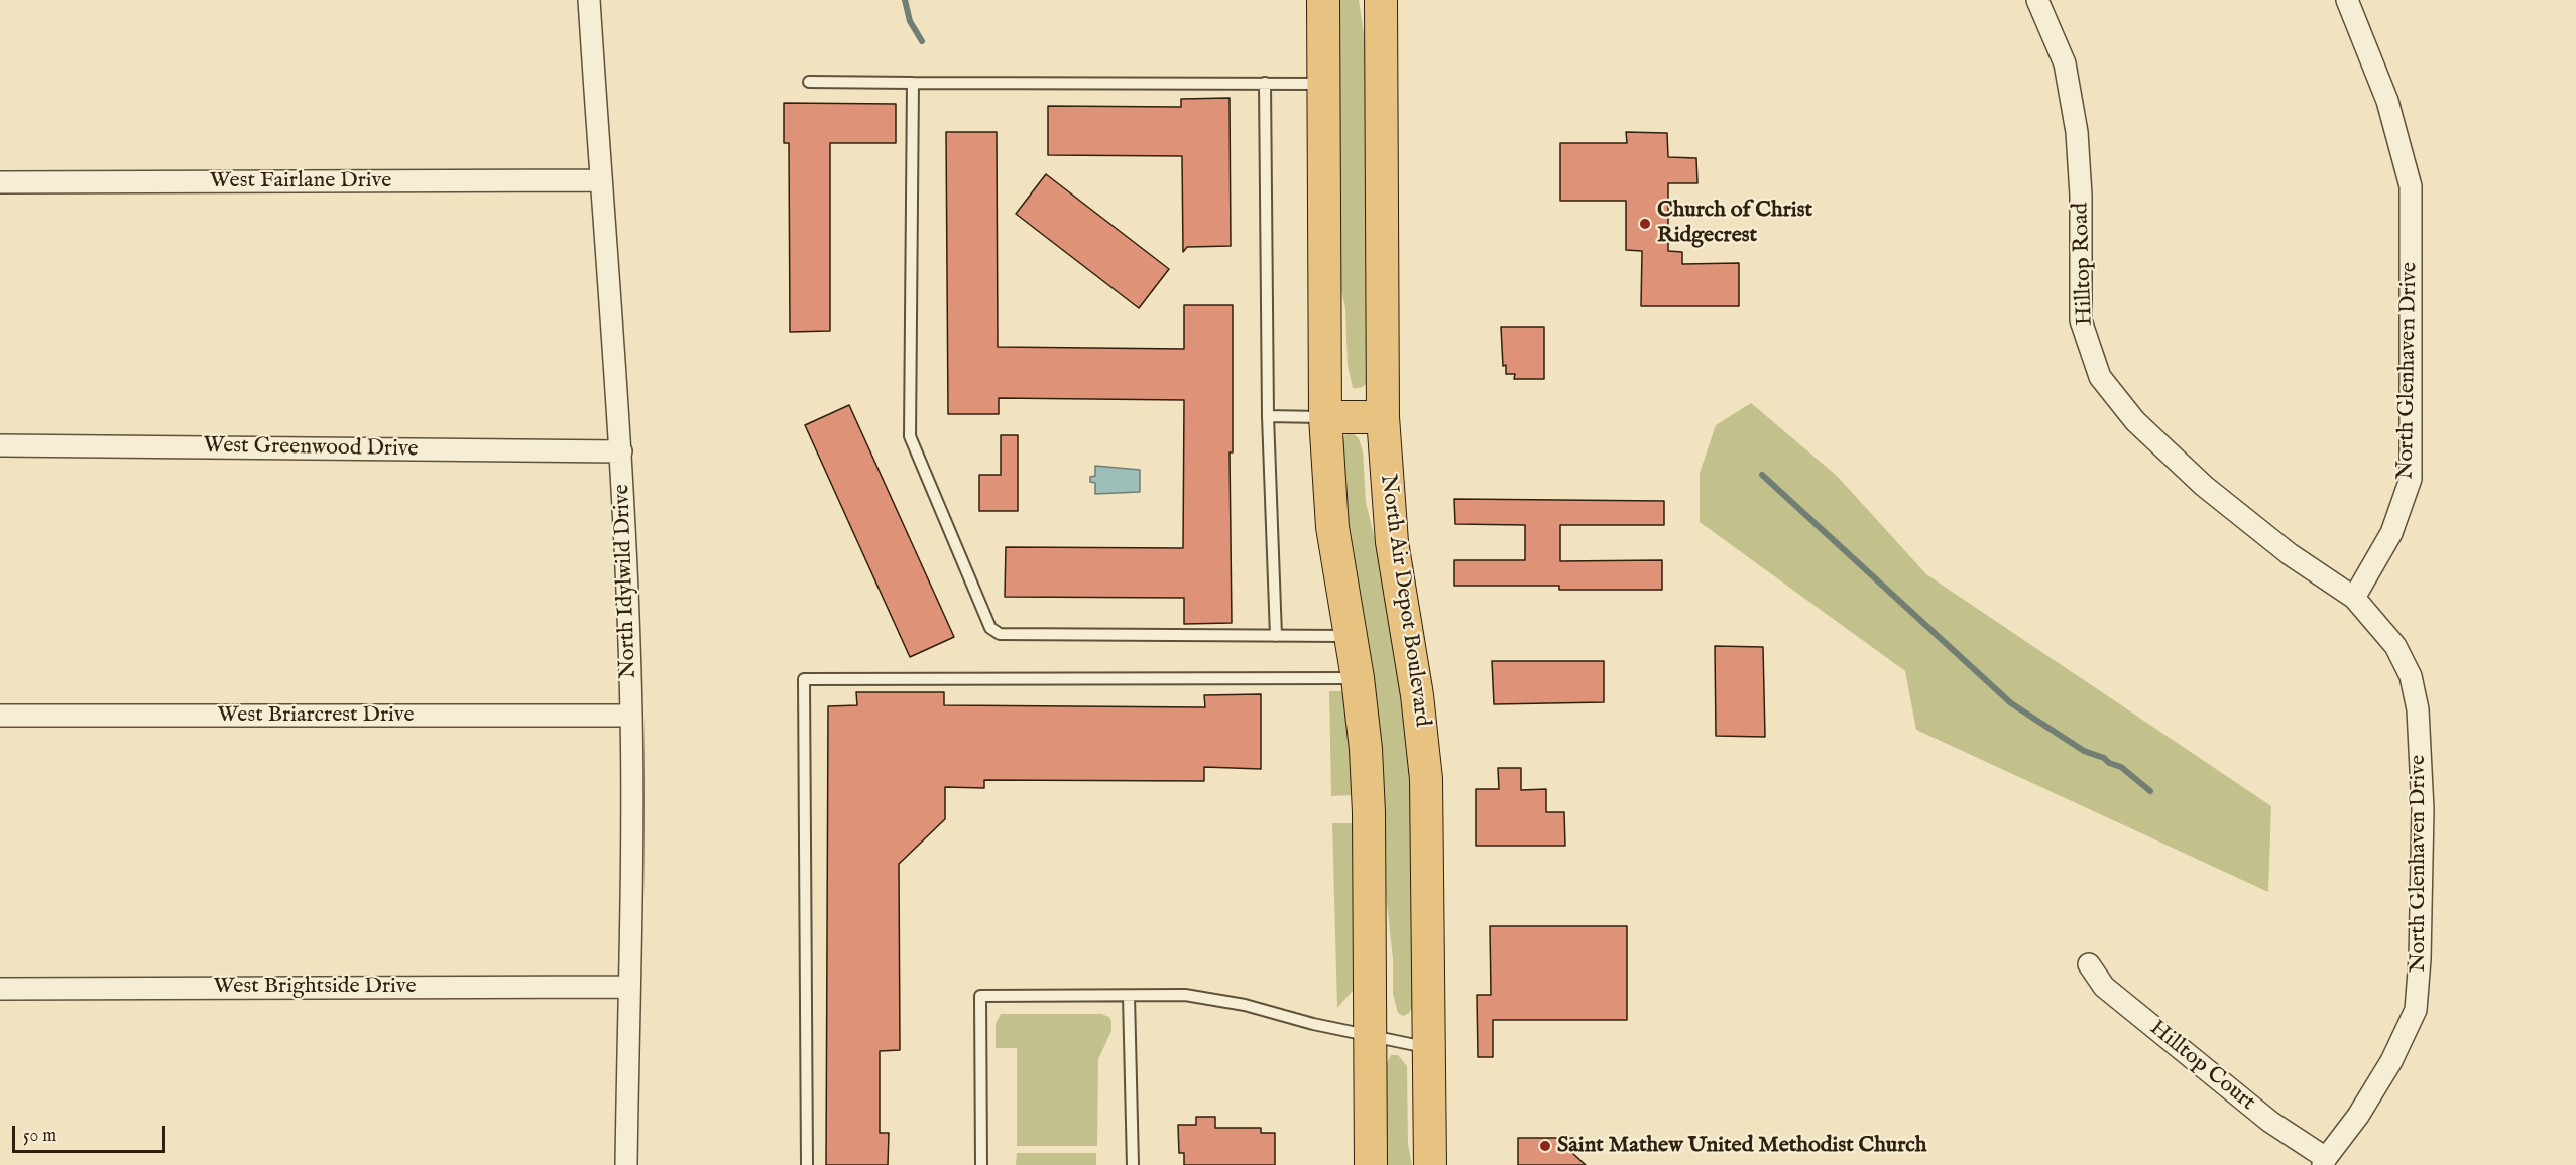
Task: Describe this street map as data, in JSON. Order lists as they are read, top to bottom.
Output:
{
  "streets": {
    "main road": ["North Air Depot Boulevard"],
    "street": [
      "West Fairlane Drive",
      "Hilltop Road",
      "North Glenhaven Drive",
      "West Greenwood Drive",
      "North Idylwild Drive",
      "West Briarcrest Drive",
      "West Brightside Drive",
      "Hilltop Court"
    ]
  },
  "crossings": [
    ["West Fairlane Drive", "North Idylwild Drive"],
    ["Hilltop Road", "North Glenhaven Drive"],
    ["North Glenhaven Drive", "Hilltop Court"],
    ["West Greenwood Drive", "North Idylwild Drive"],
    ["North Idylwild Drive", "West Briarcrest Drive"],
    ["North Idylwild Drive", "West Brightside Drive"]
  ],
  "places": ["Church of Christ Ridgecrest", "Saint Mathew United Methodist Church"],
  "scale_bar": "50 m"
}
